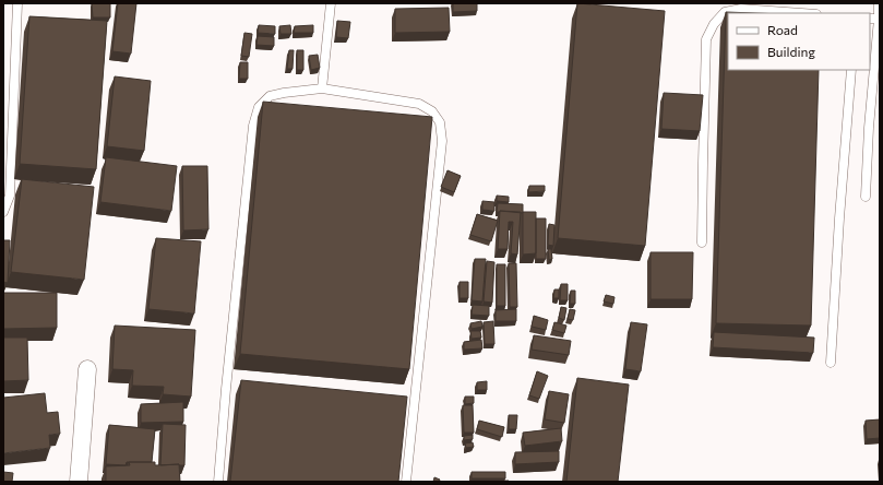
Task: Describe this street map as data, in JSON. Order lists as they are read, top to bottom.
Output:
{
  "legend": ["Road", "Building"]
}
